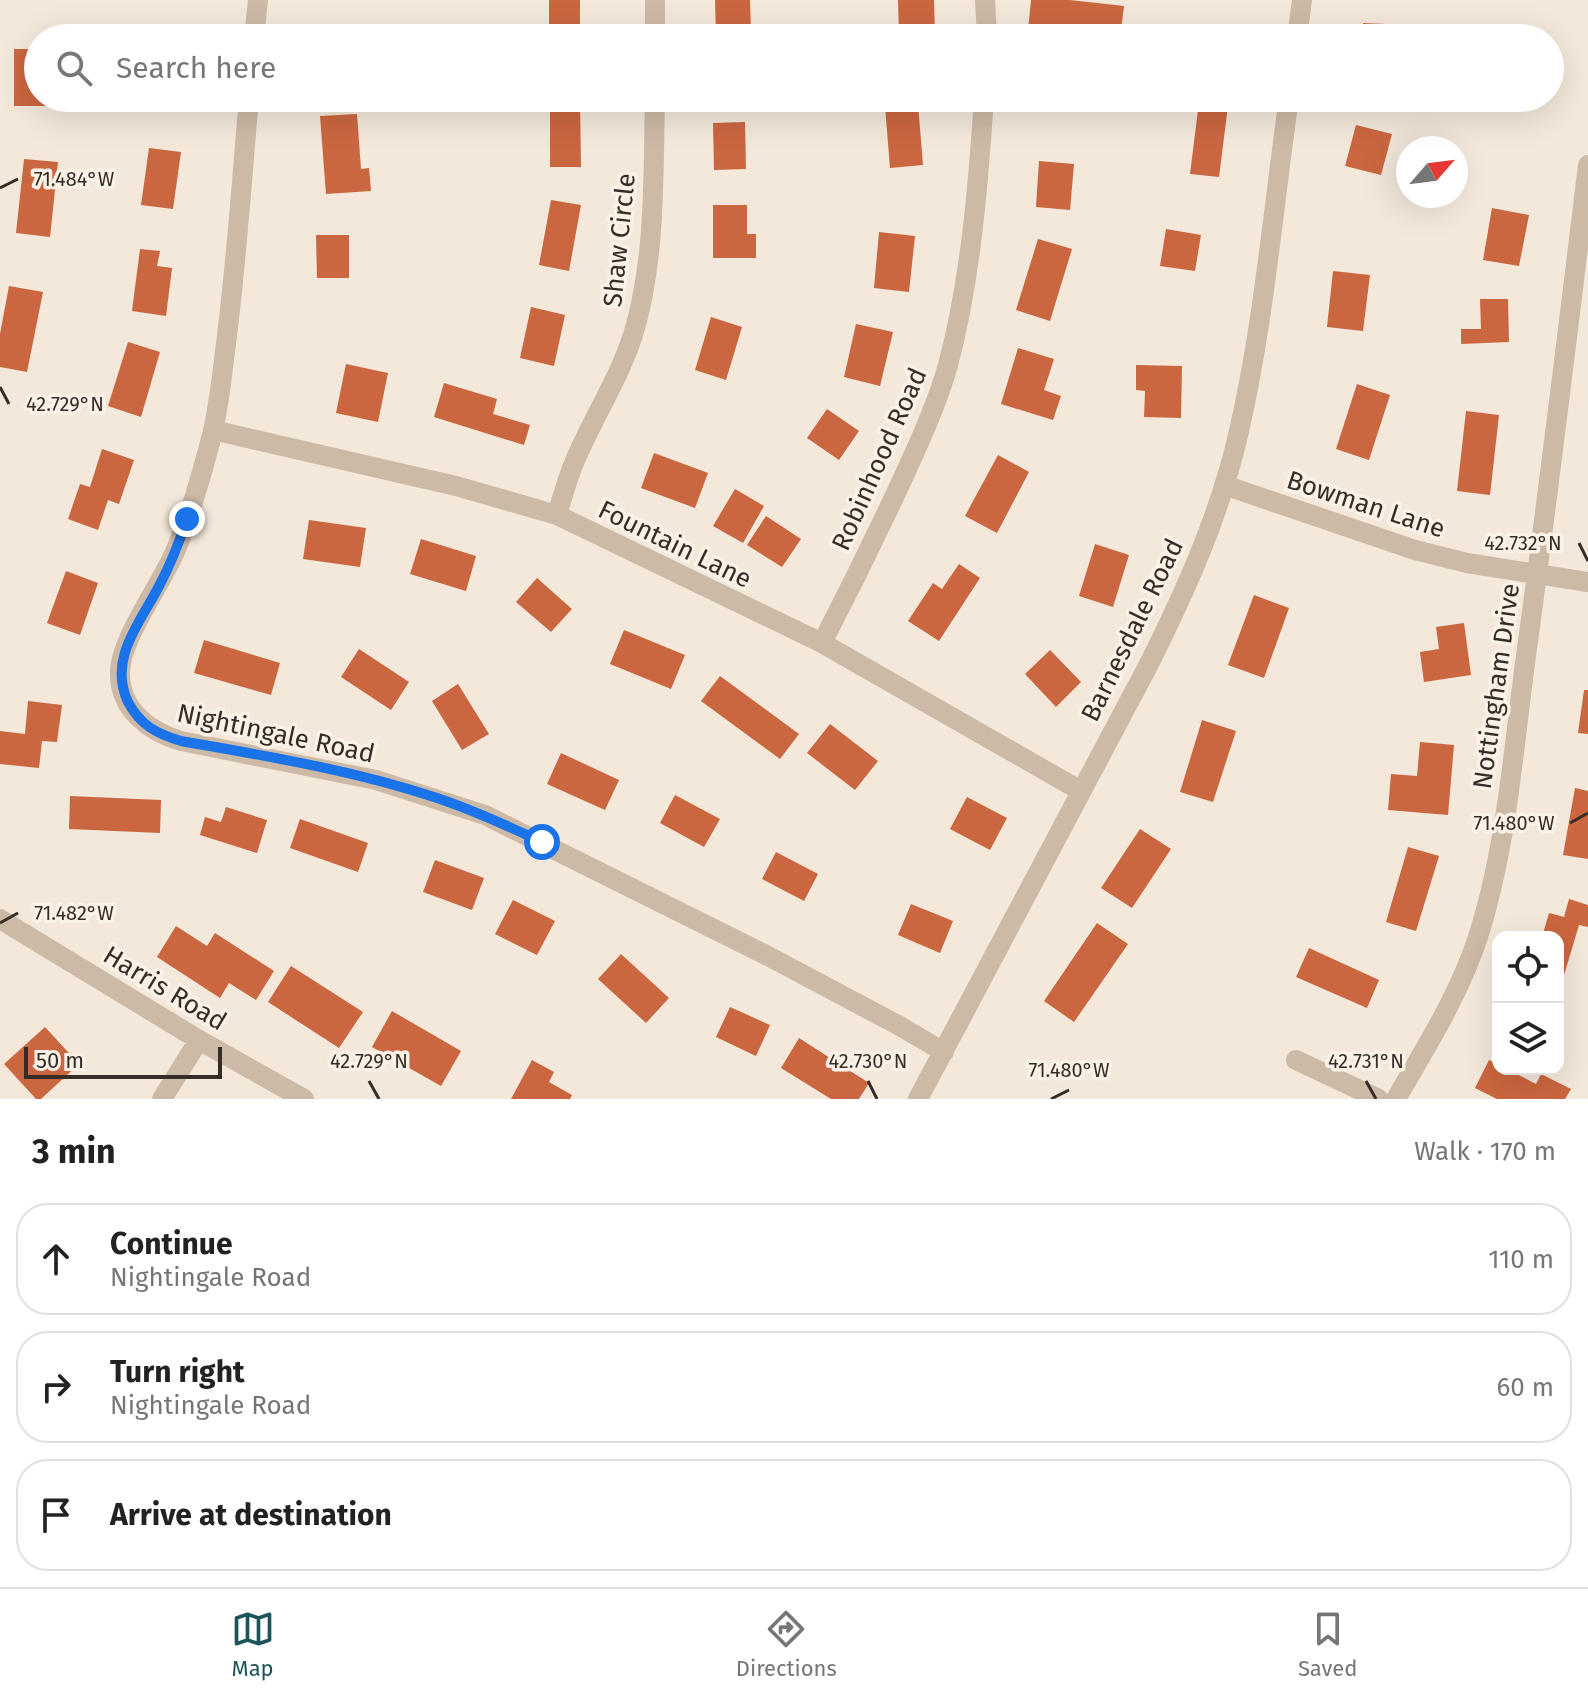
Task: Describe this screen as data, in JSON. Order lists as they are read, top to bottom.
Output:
{
  "streets": {
    "street": [
      "Shaw Circle",
      "Robinhood Road",
      "Bowman Lane",
      "Fountain Lane",
      "Barnesdale Road",
      "Nottingham Drive",
      "Nightingale Road",
      "Harris Road"
    ]
  },
  "crossings": [
    ["Shaw Circle", "Fountain Lane"],
    ["Robinhood Road", "Fountain Lane"],
    ["Bowman Lane", "Barnesdale Road"],
    ["Bowman Lane", "Nottingham Drive"],
    ["Fountain Lane", "Barnesdale Road"],
    ["Fountain Lane", "Nightingale Road"],
    ["Barnesdale Road", "Nightingale Road"]
  ],
  "scale_bar": "50 m",
  "north": "top right",
  "page": {
    "search": "Search here",
    "scale": "50 m",
    "heading": ["3 min", "Walk · 170 m"],
    "list": [
      ["Continue", "Nightingale Road", "110 m"],
      ["Turn right", "Nightingale Road", "60 m"],
      "Arrive at destination"
    ],
    "nav": ["Map", "Directions", "Saved"]
  },
  "coordinates": [
    "71.484°W",
    "42.729°N",
    "42.732°N",
    "71.480°W",
    "71.482°W",
    "42.730°N",
    "42.731°N"
  ]
}
